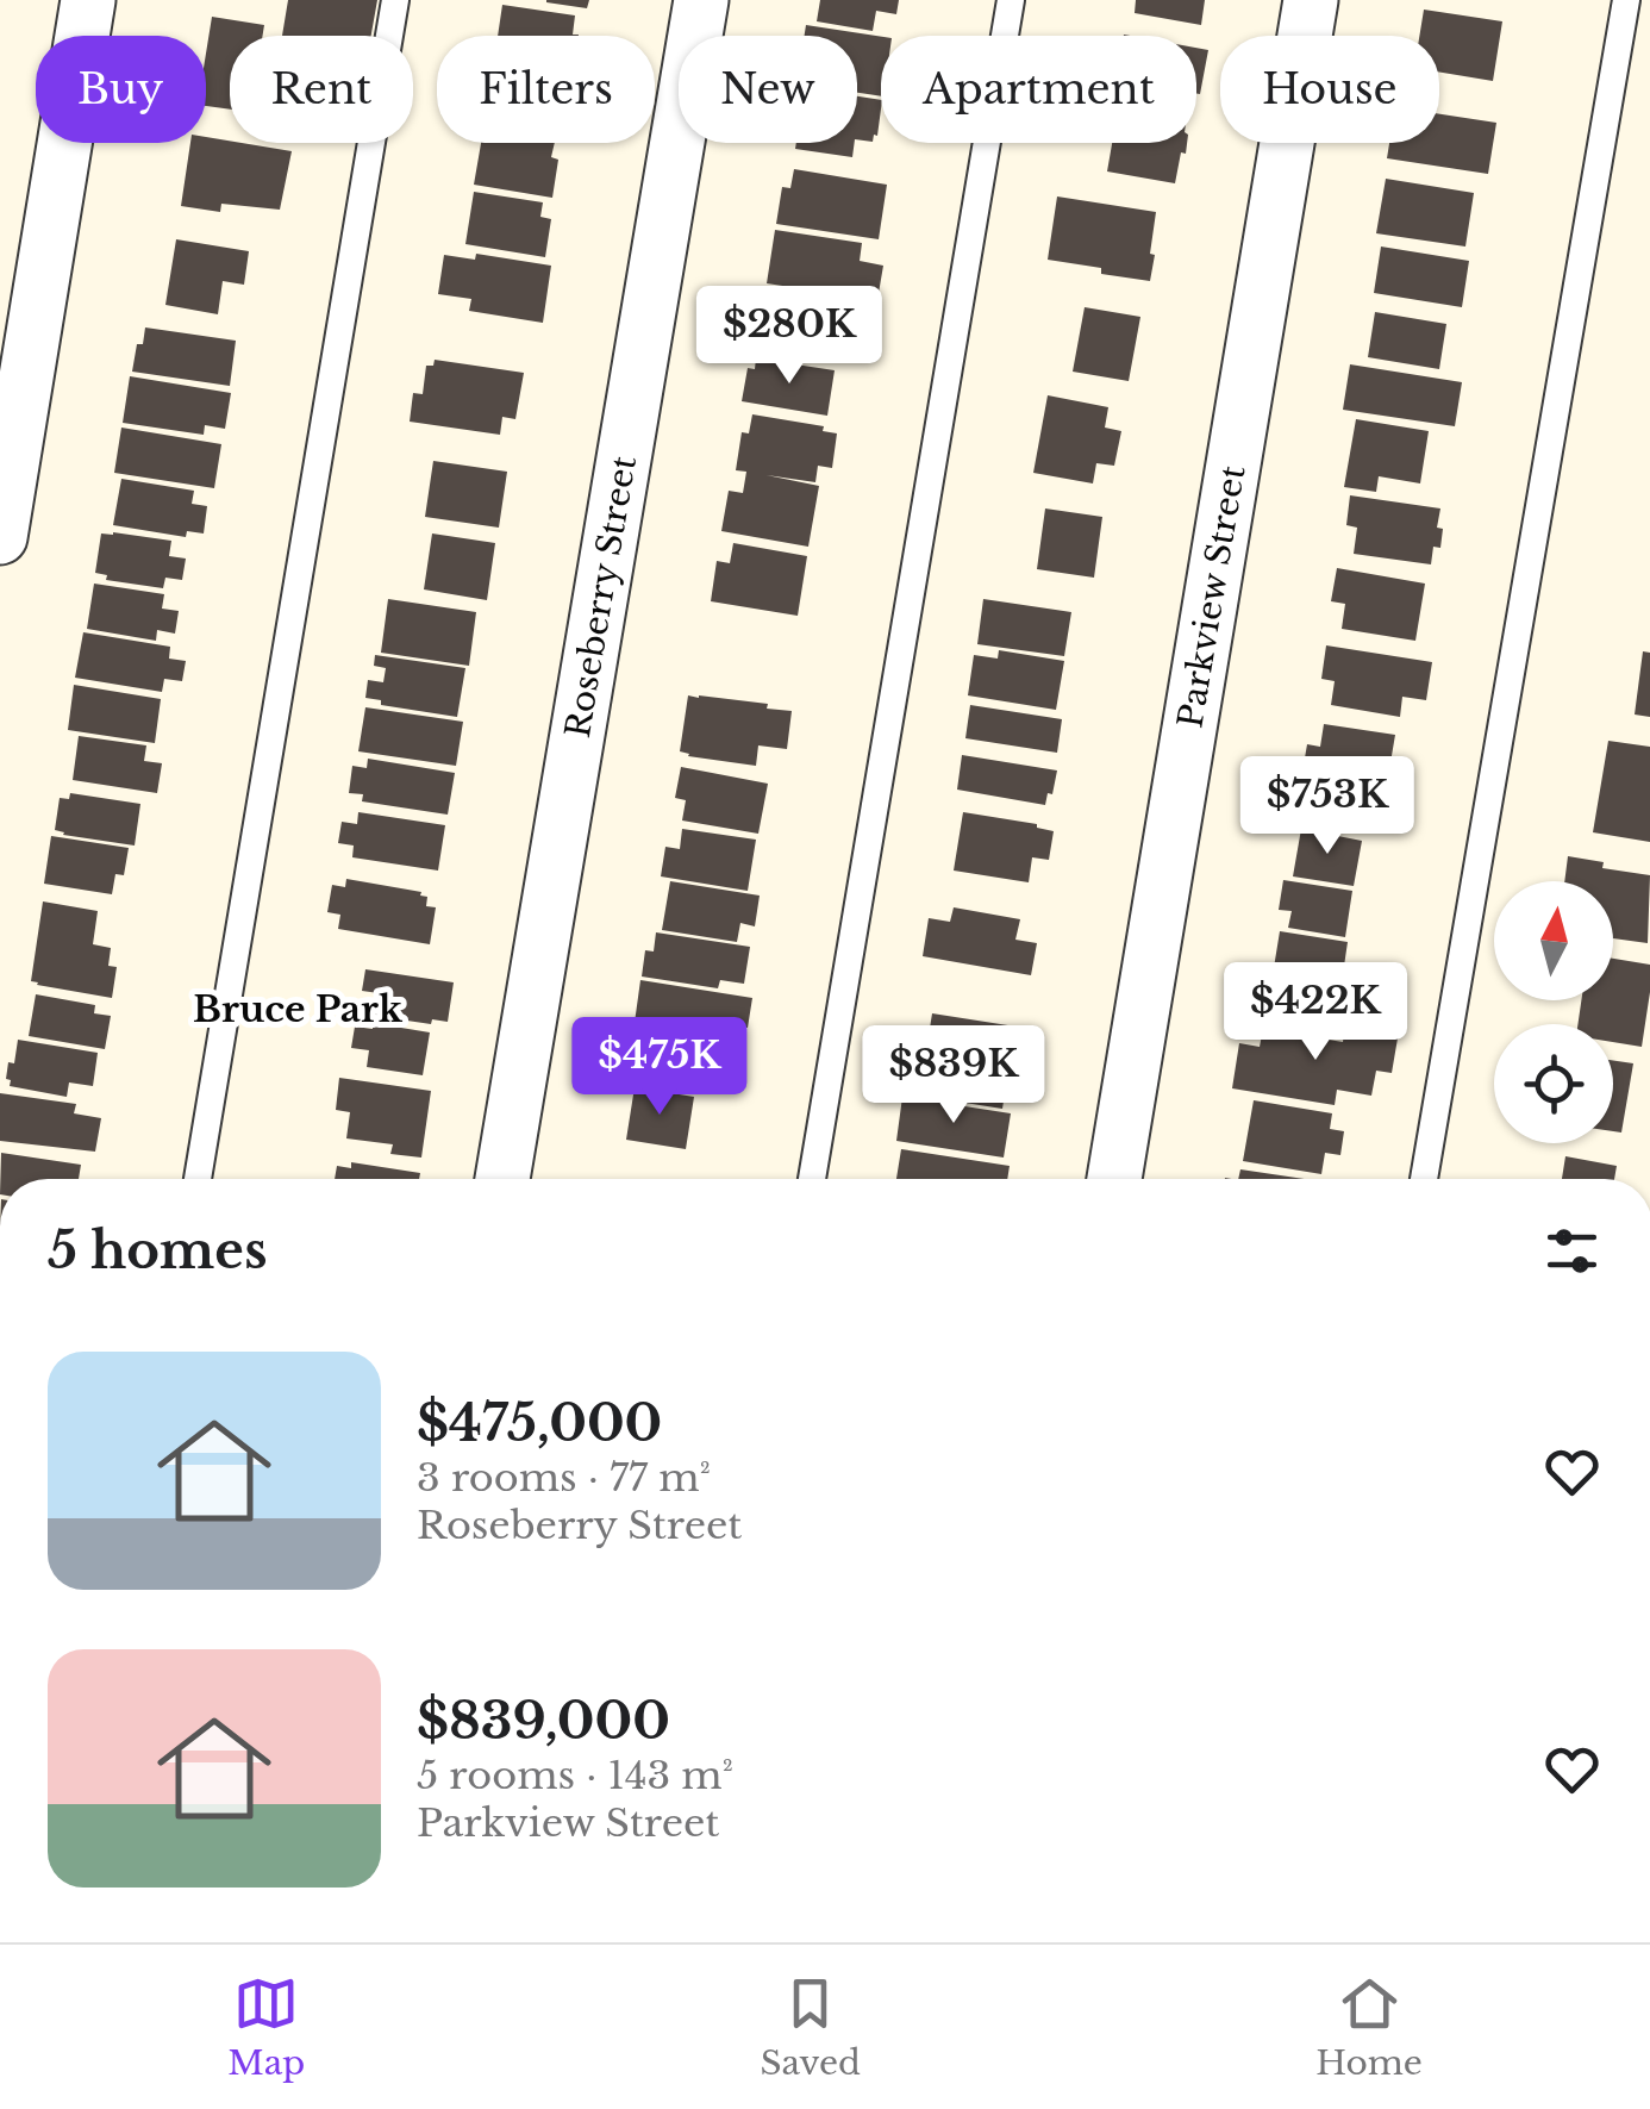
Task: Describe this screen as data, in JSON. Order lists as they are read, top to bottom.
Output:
{
  "streets": {
    "street": ["Roseberry Street", "Parkview Street"]
  },
  "districts": ["Bruce Park"],
  "north": "top",
  "page": {
    "chip": [
      "Buy",
      "Rent",
      "Filters",
      "New",
      "Apartment",
      "House"
    ],
    "price": [
      "$280K",
      "$753K",
      "$422K",
      "$475K",
      "$839K"
    ],
    "heading": "5 homes",
    "list": [
      {
        "name": "$475,000",
        "note": "3 rooms · 77 m² · Roseberry Street"
      },
      {
        "name": "$839,000",
        "note": "5 rooms · 143 m² · Parkview Street"
      }
    ],
    "tabs": ["Map", "Saved", "Home"]
  }
}
